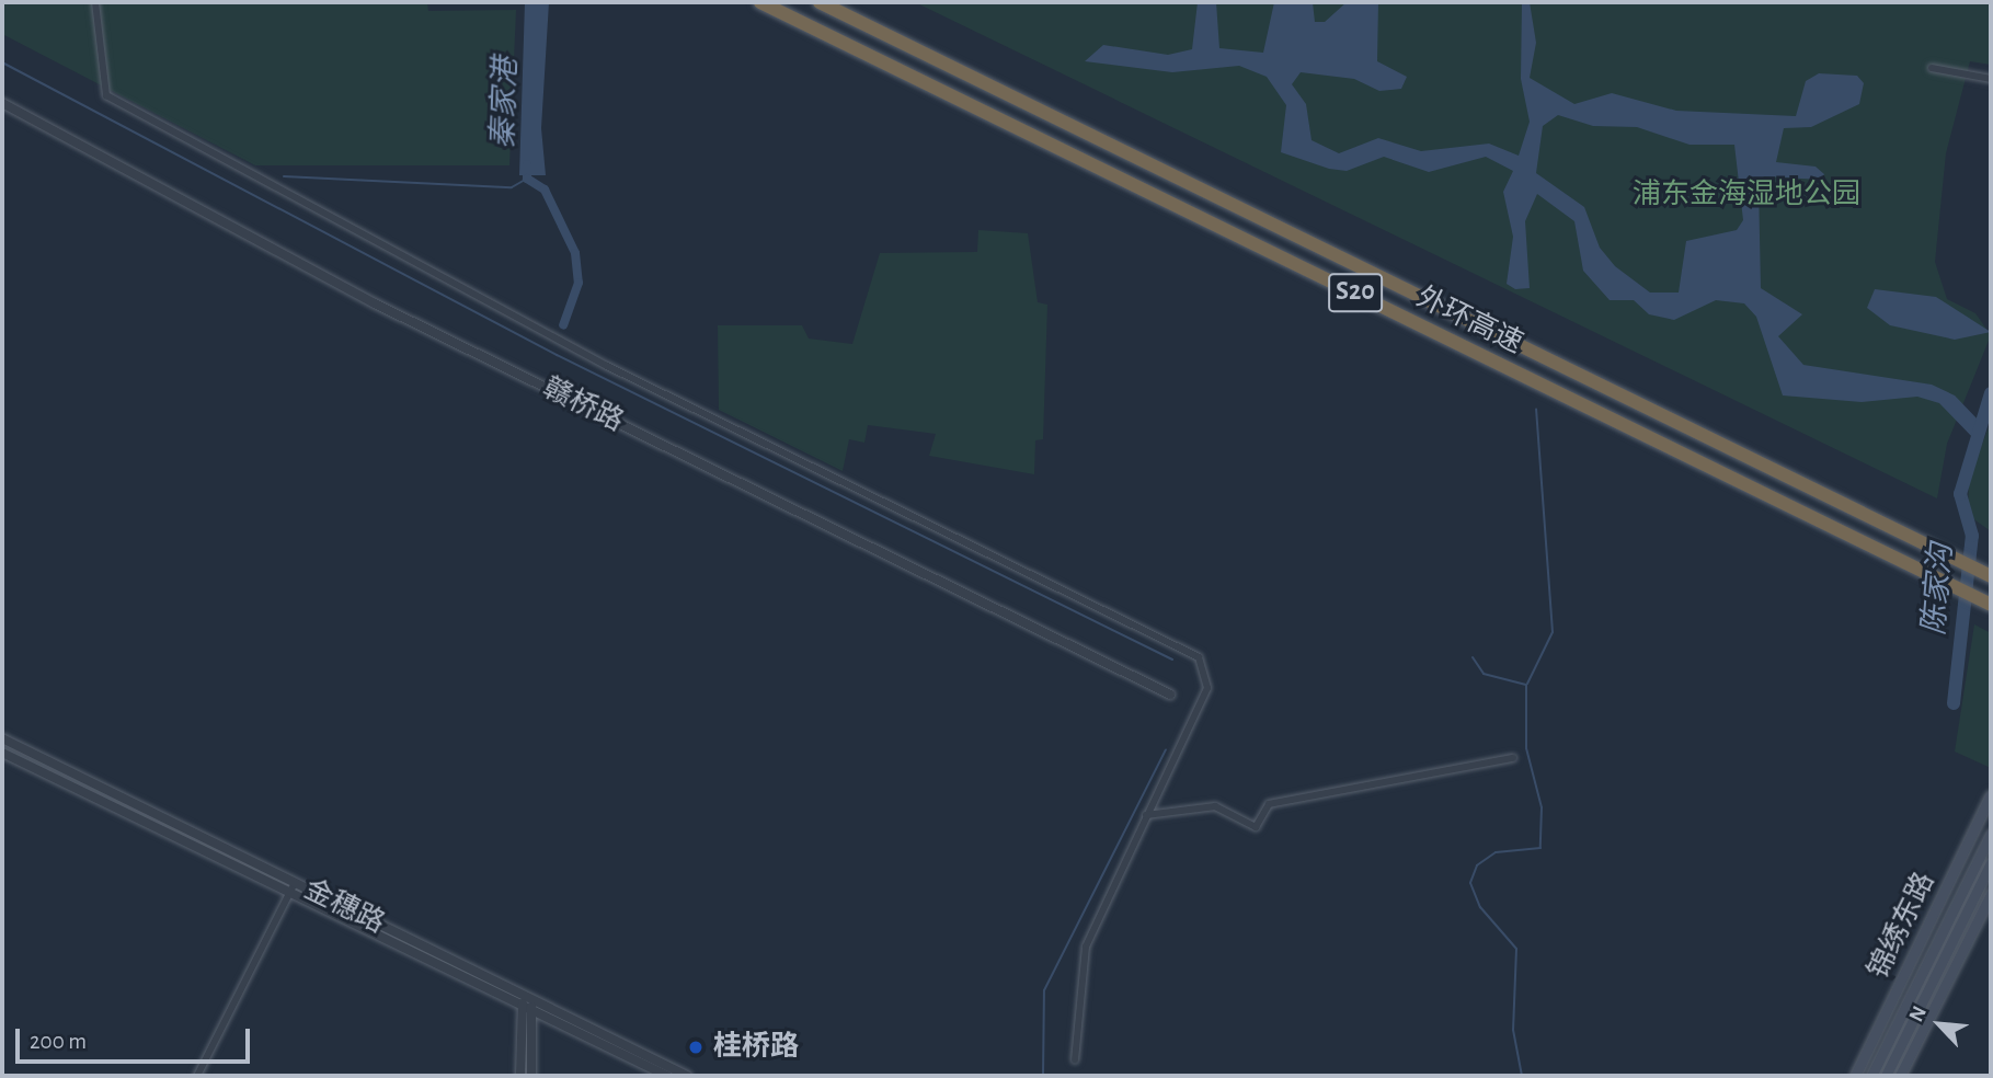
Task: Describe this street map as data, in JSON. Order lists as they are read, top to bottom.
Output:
{
  "streets": {
    "highway": ["S20", "外环高速"],
    "main road": ["锦绣东路"],
    "street": ["赣桥路", "金穗路"]
  },
  "water": ["秦家港", "陈家沟"],
  "parks": ["浦东金海湿地公园"],
  "places": ["桂桥路"],
  "scale_bar": "200 m",
  "north": "top left"
}
